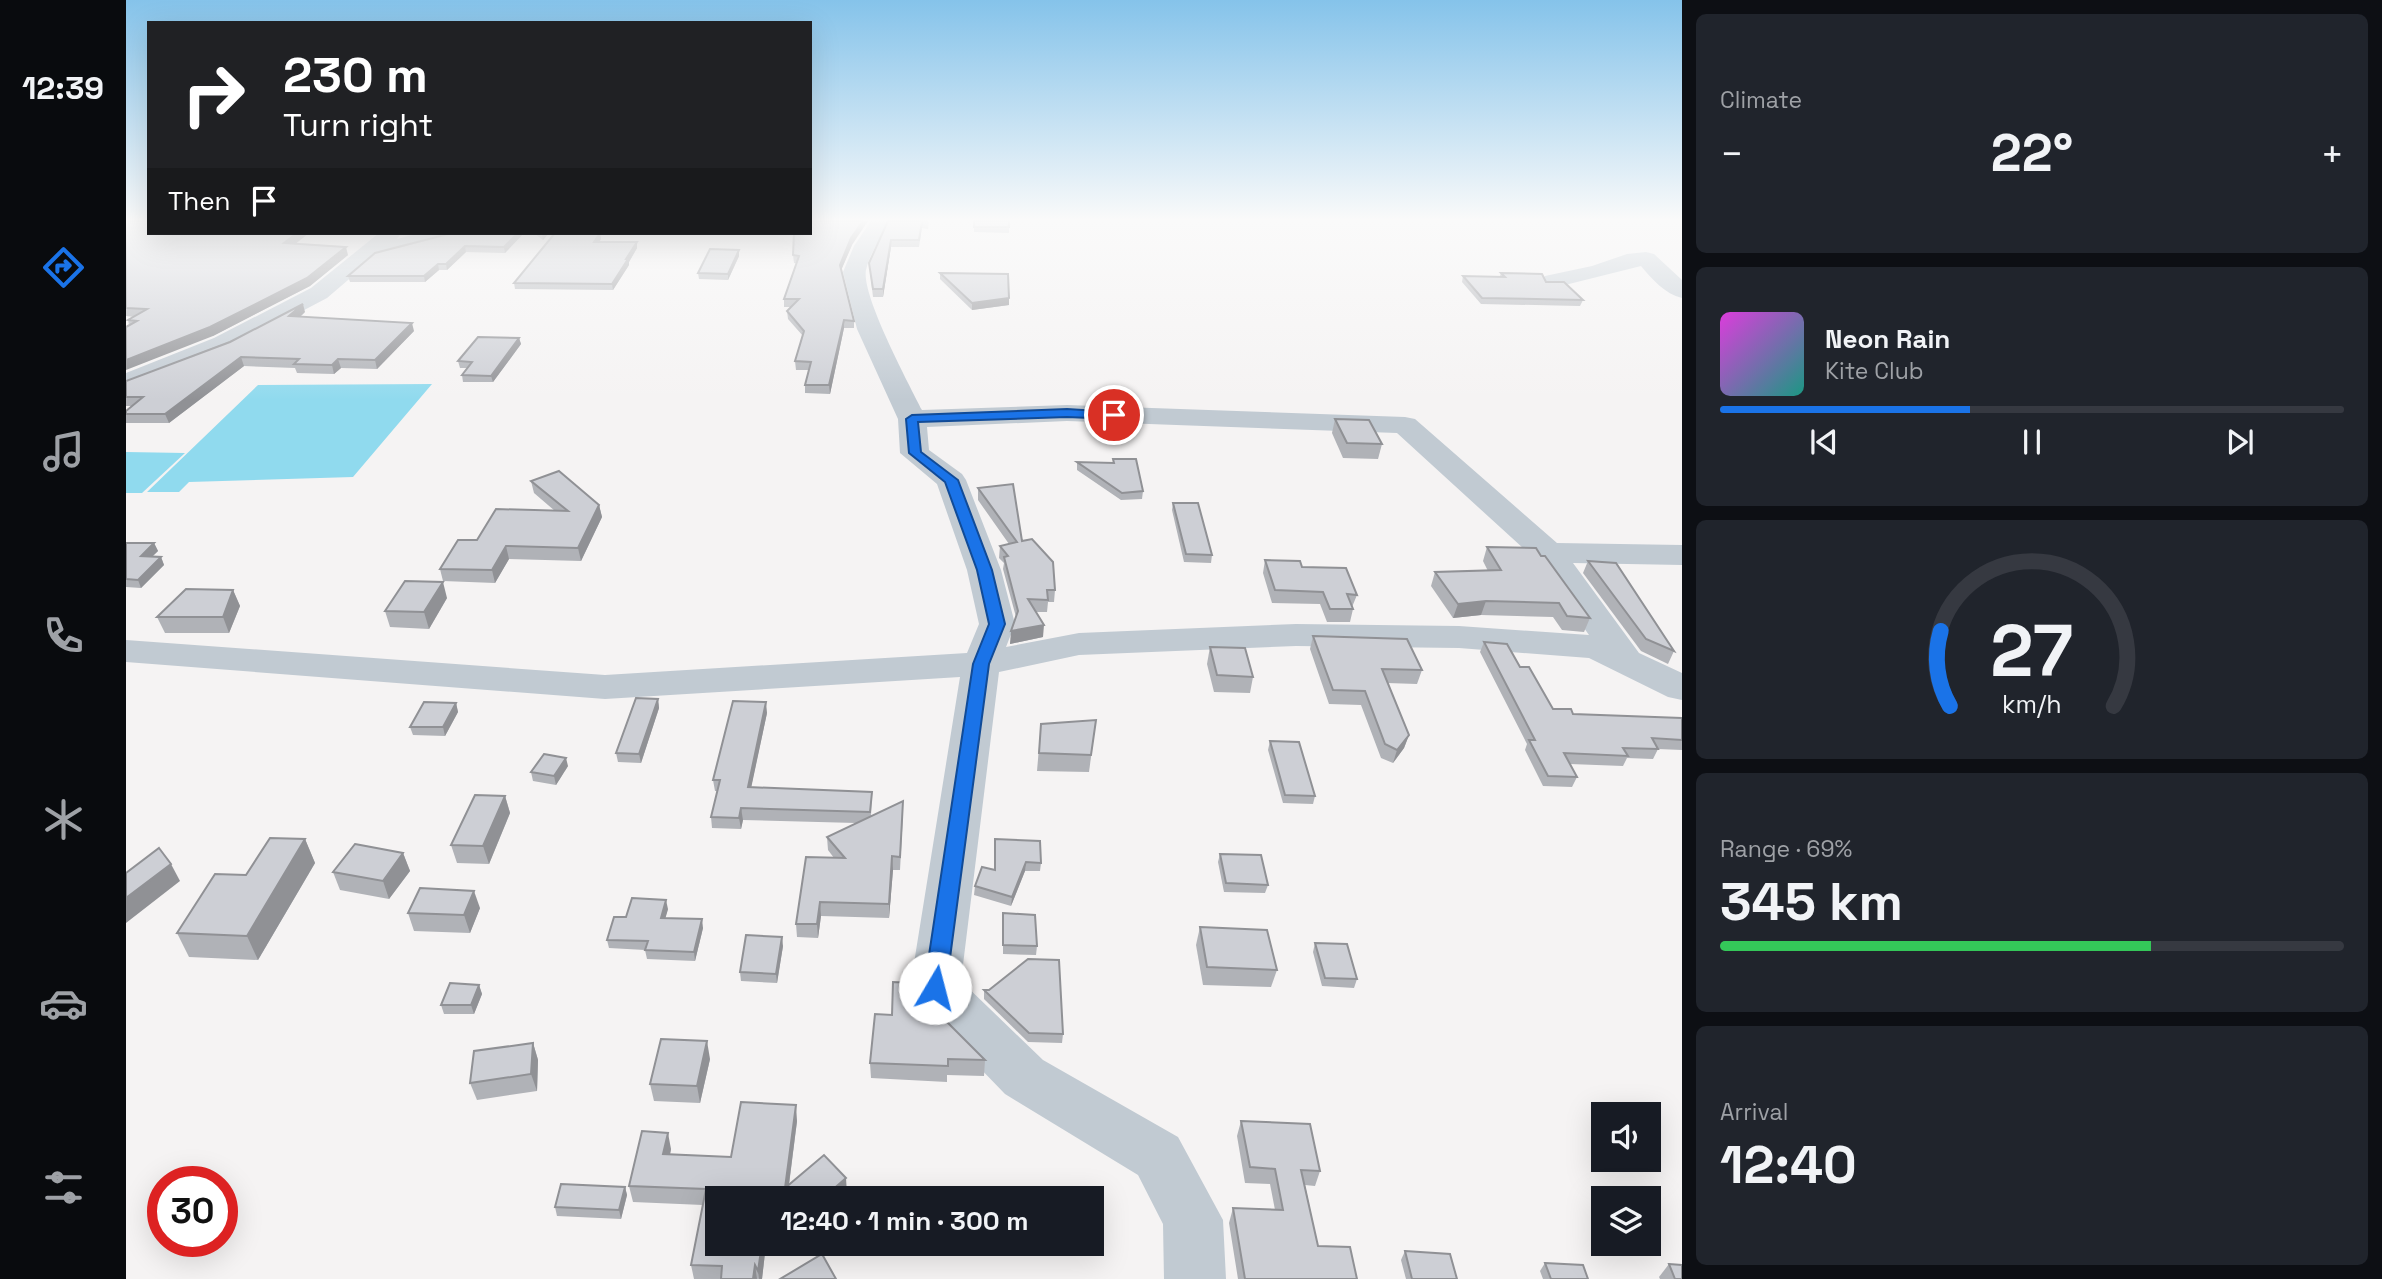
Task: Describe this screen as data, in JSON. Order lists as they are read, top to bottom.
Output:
{
  "page": {
    "tabs": "12:39",
    "tile": [
      "Climate",
      ["Range · 69%", "345 km"],
      ["Arrival", "12:40"]
    ],
    "turn": ["230 m", "Turn right"],
    "heat": ["−", "22°", "+"],
    "then": "Then",
    "song": ["Neon Rain", "Kite Club"],
    "limit": "30",
    "trip": "12:40 · 1 min · 300 m",
    "gauge": ["27", "km/h"]
  }
}
